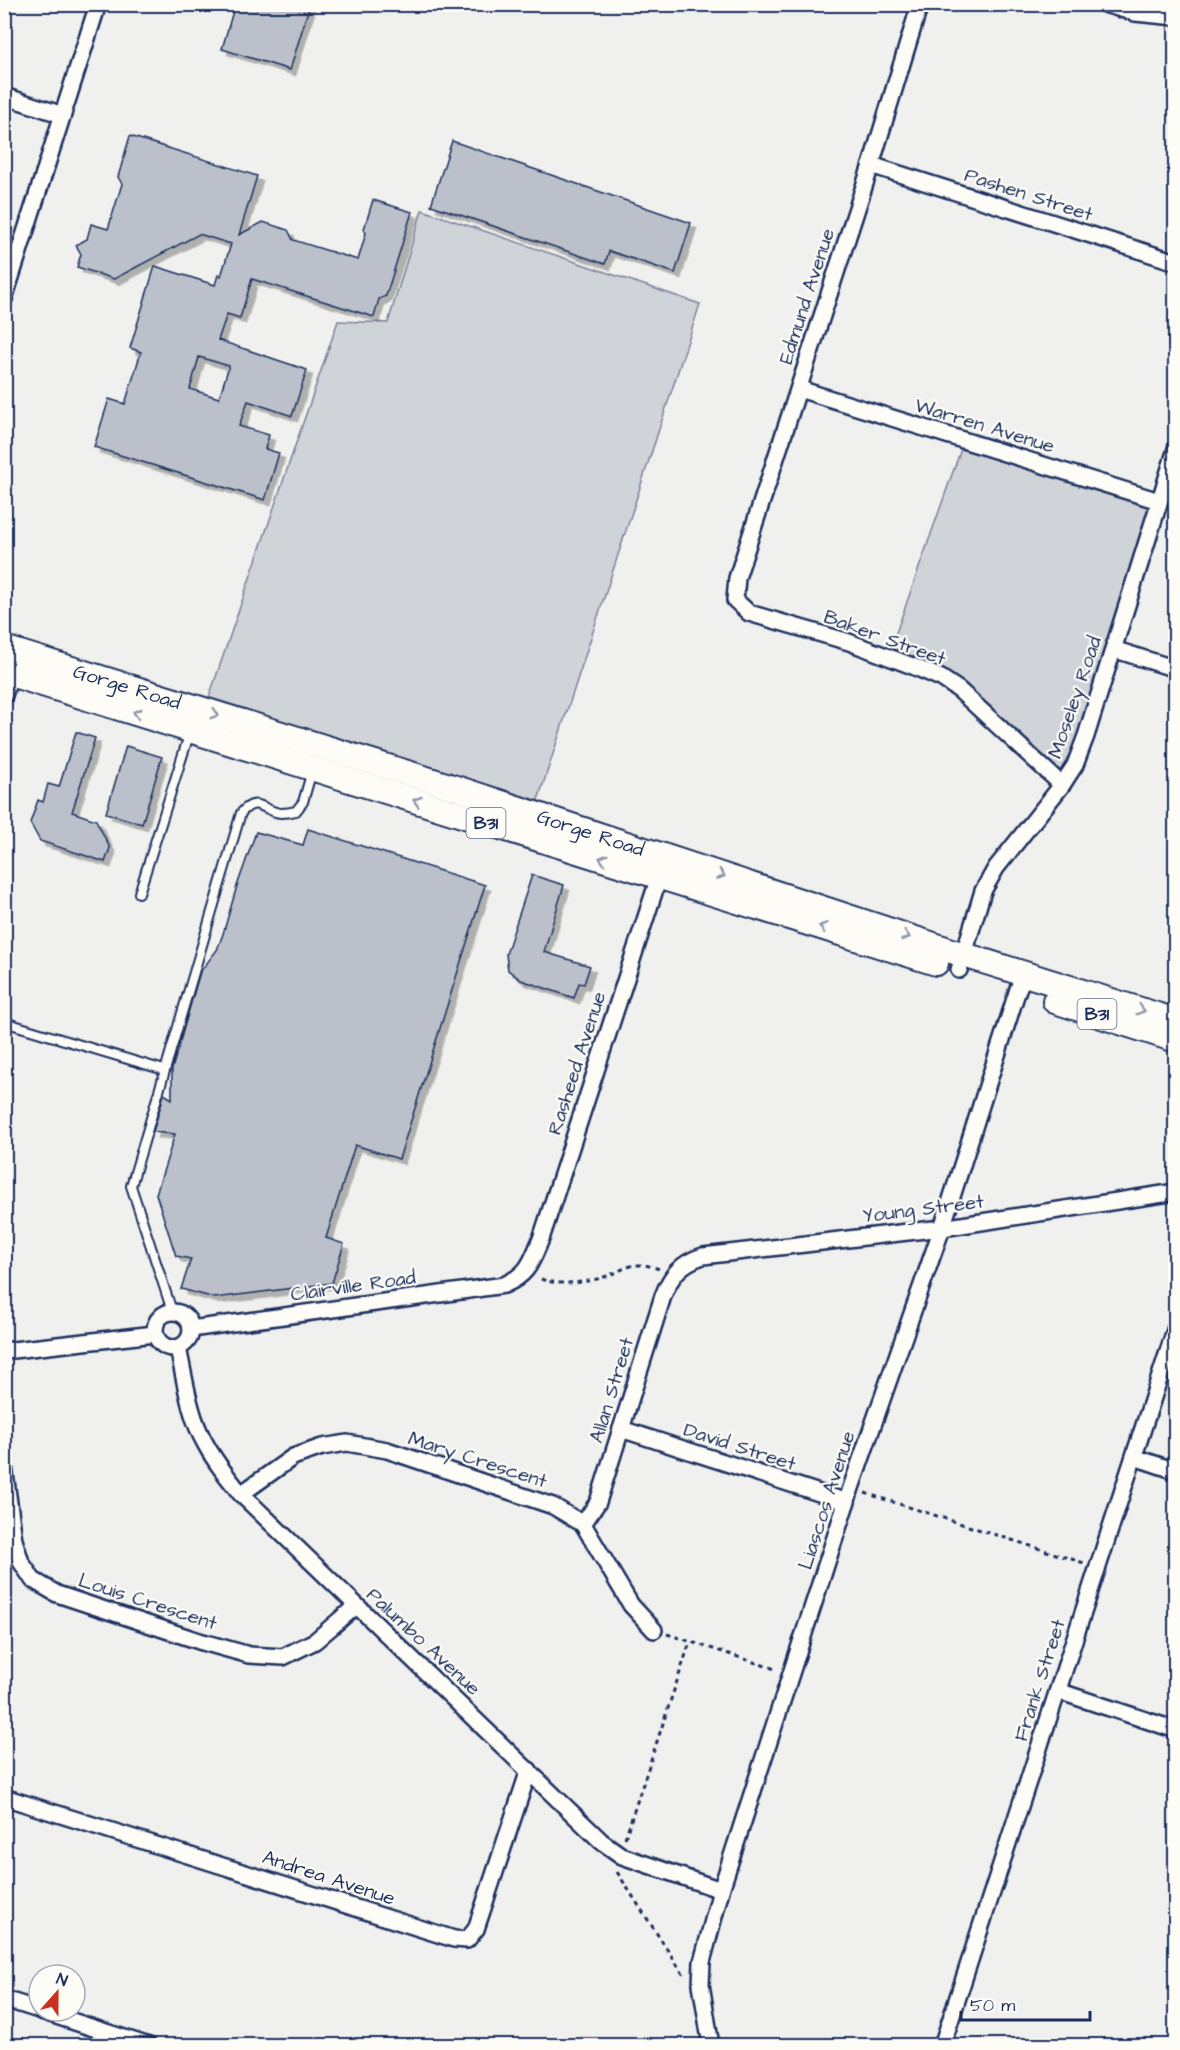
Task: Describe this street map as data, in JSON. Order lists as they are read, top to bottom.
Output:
{
  "streets": {
    "main road": ["Gorge Road", "B31"],
    "street": [
      "Pashen Street",
      "Edmund Avenue",
      "Warren Avenue",
      "Baker Street",
      "Moseley Road",
      "Rasheed Avenue",
      "Young Street",
      "Clairville Road",
      "Allan Street",
      "David Street",
      "Mary Crescent",
      "Liascos Avenue",
      "Louis Crescent",
      "Palumbo Avenue",
      "Frank Street",
      "Andrea Avenue"
    ]
  },
  "crossings": [
    ["Pashen Street", "Edmund Avenue"],
    ["Edmund Avenue", "Warren Avenue"],
    ["Edmund Avenue", "Baker Street"],
    ["Warren Avenue", "Moseley Road"],
    ["Baker Street", "Moseley Road"],
    ["Gorge Road", "Moseley Road"],
    ["Gorge Road", "Rasheed Avenue"],
    ["Gorge Road", "Liascos Avenue"],
    ["Rasheed Avenue", "Clairville Road"],
    ["Young Street", "Allan Street"],
    ["Young Street", "Liascos Avenue"],
    ["Clairville Road", "Palumbo Avenue"],
    ["Allan Street", "David Street"],
    ["Allan Street", "Mary Crescent"],
    ["David Street", "Liascos Avenue"],
    ["Mary Crescent", "Palumbo Avenue"],
    ["Liascos Avenue", "Palumbo Avenue"],
    ["Louis Crescent", "Palumbo Avenue"],
    ["Palumbo Avenue", "Andrea Avenue"]
  ],
  "scale_bar": "50 m",
  "north": "top"
}
